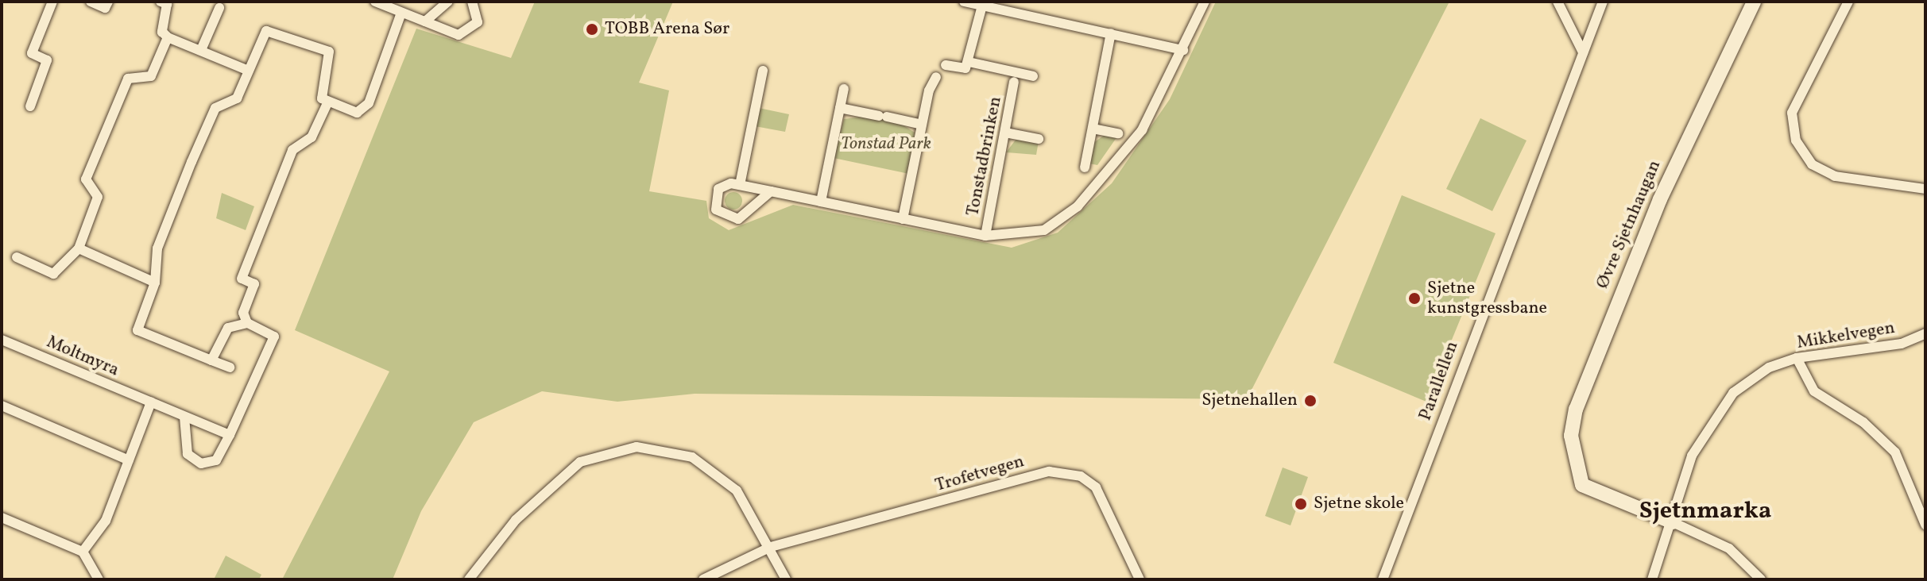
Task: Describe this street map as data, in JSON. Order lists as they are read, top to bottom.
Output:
{
  "streets": {
    "street": [
      "Tonstadbrinken",
      "Øvre Sjetnhaugan",
      "Mikkelvegen",
      "Moltmyra",
      "Parallellen",
      "Trofetvegen"
    ]
  },
  "crossings": [
    ["Øvre Sjetnhaugan", "Mikkelvegen"]
  ],
  "districts": ["Sjetnmarka"],
  "parks": ["Tonstad Park"],
  "places": [
    "TOBB Arena Sør",
    "Sjetne kunstgressbane",
    "Sjetnehallen",
    "Sjetne skole"
  ]
}
